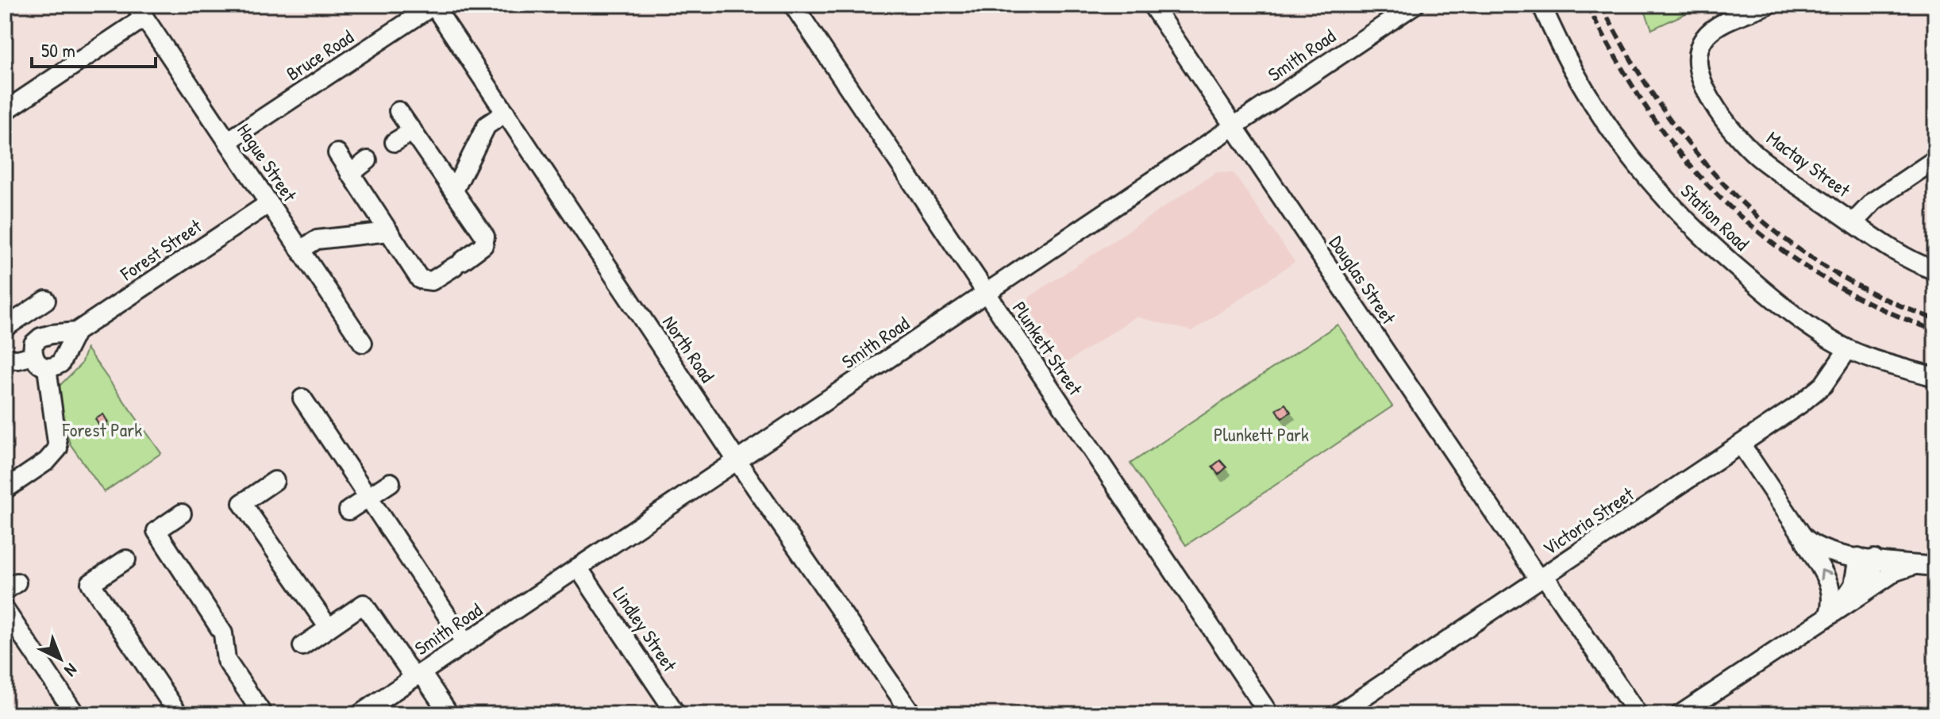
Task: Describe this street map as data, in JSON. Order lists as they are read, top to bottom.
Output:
{
  "streets": {
    "street": [
      "Bruce Road",
      "Smith Road",
      "Hague Street",
      "Mactay Street",
      "Station Road",
      "Forest Street",
      "Douglas Street",
      "Plunkett Street",
      "North Road",
      "Victoria Street",
      "Lindley Street"
    ]
  },
  "crossings": [
    ["Bruce Road", "Hague Street"],
    ["Bruce Road", "North Road"],
    ["Smith Road", "Douglas Street"],
    ["Smith Road", "Plunkett Street"],
    ["Smith Road", "North Road"],
    ["Smith Road", "Lindley Street"],
    ["Hague Street", "Forest Street"],
    ["Station Road", "Victoria Street"],
    ["Douglas Street", "Victoria Street"]
  ],
  "parks": ["Forest Park", "Plunkett Park"],
  "scale_bar": "50 m",
  "north": "bottom right"
}
